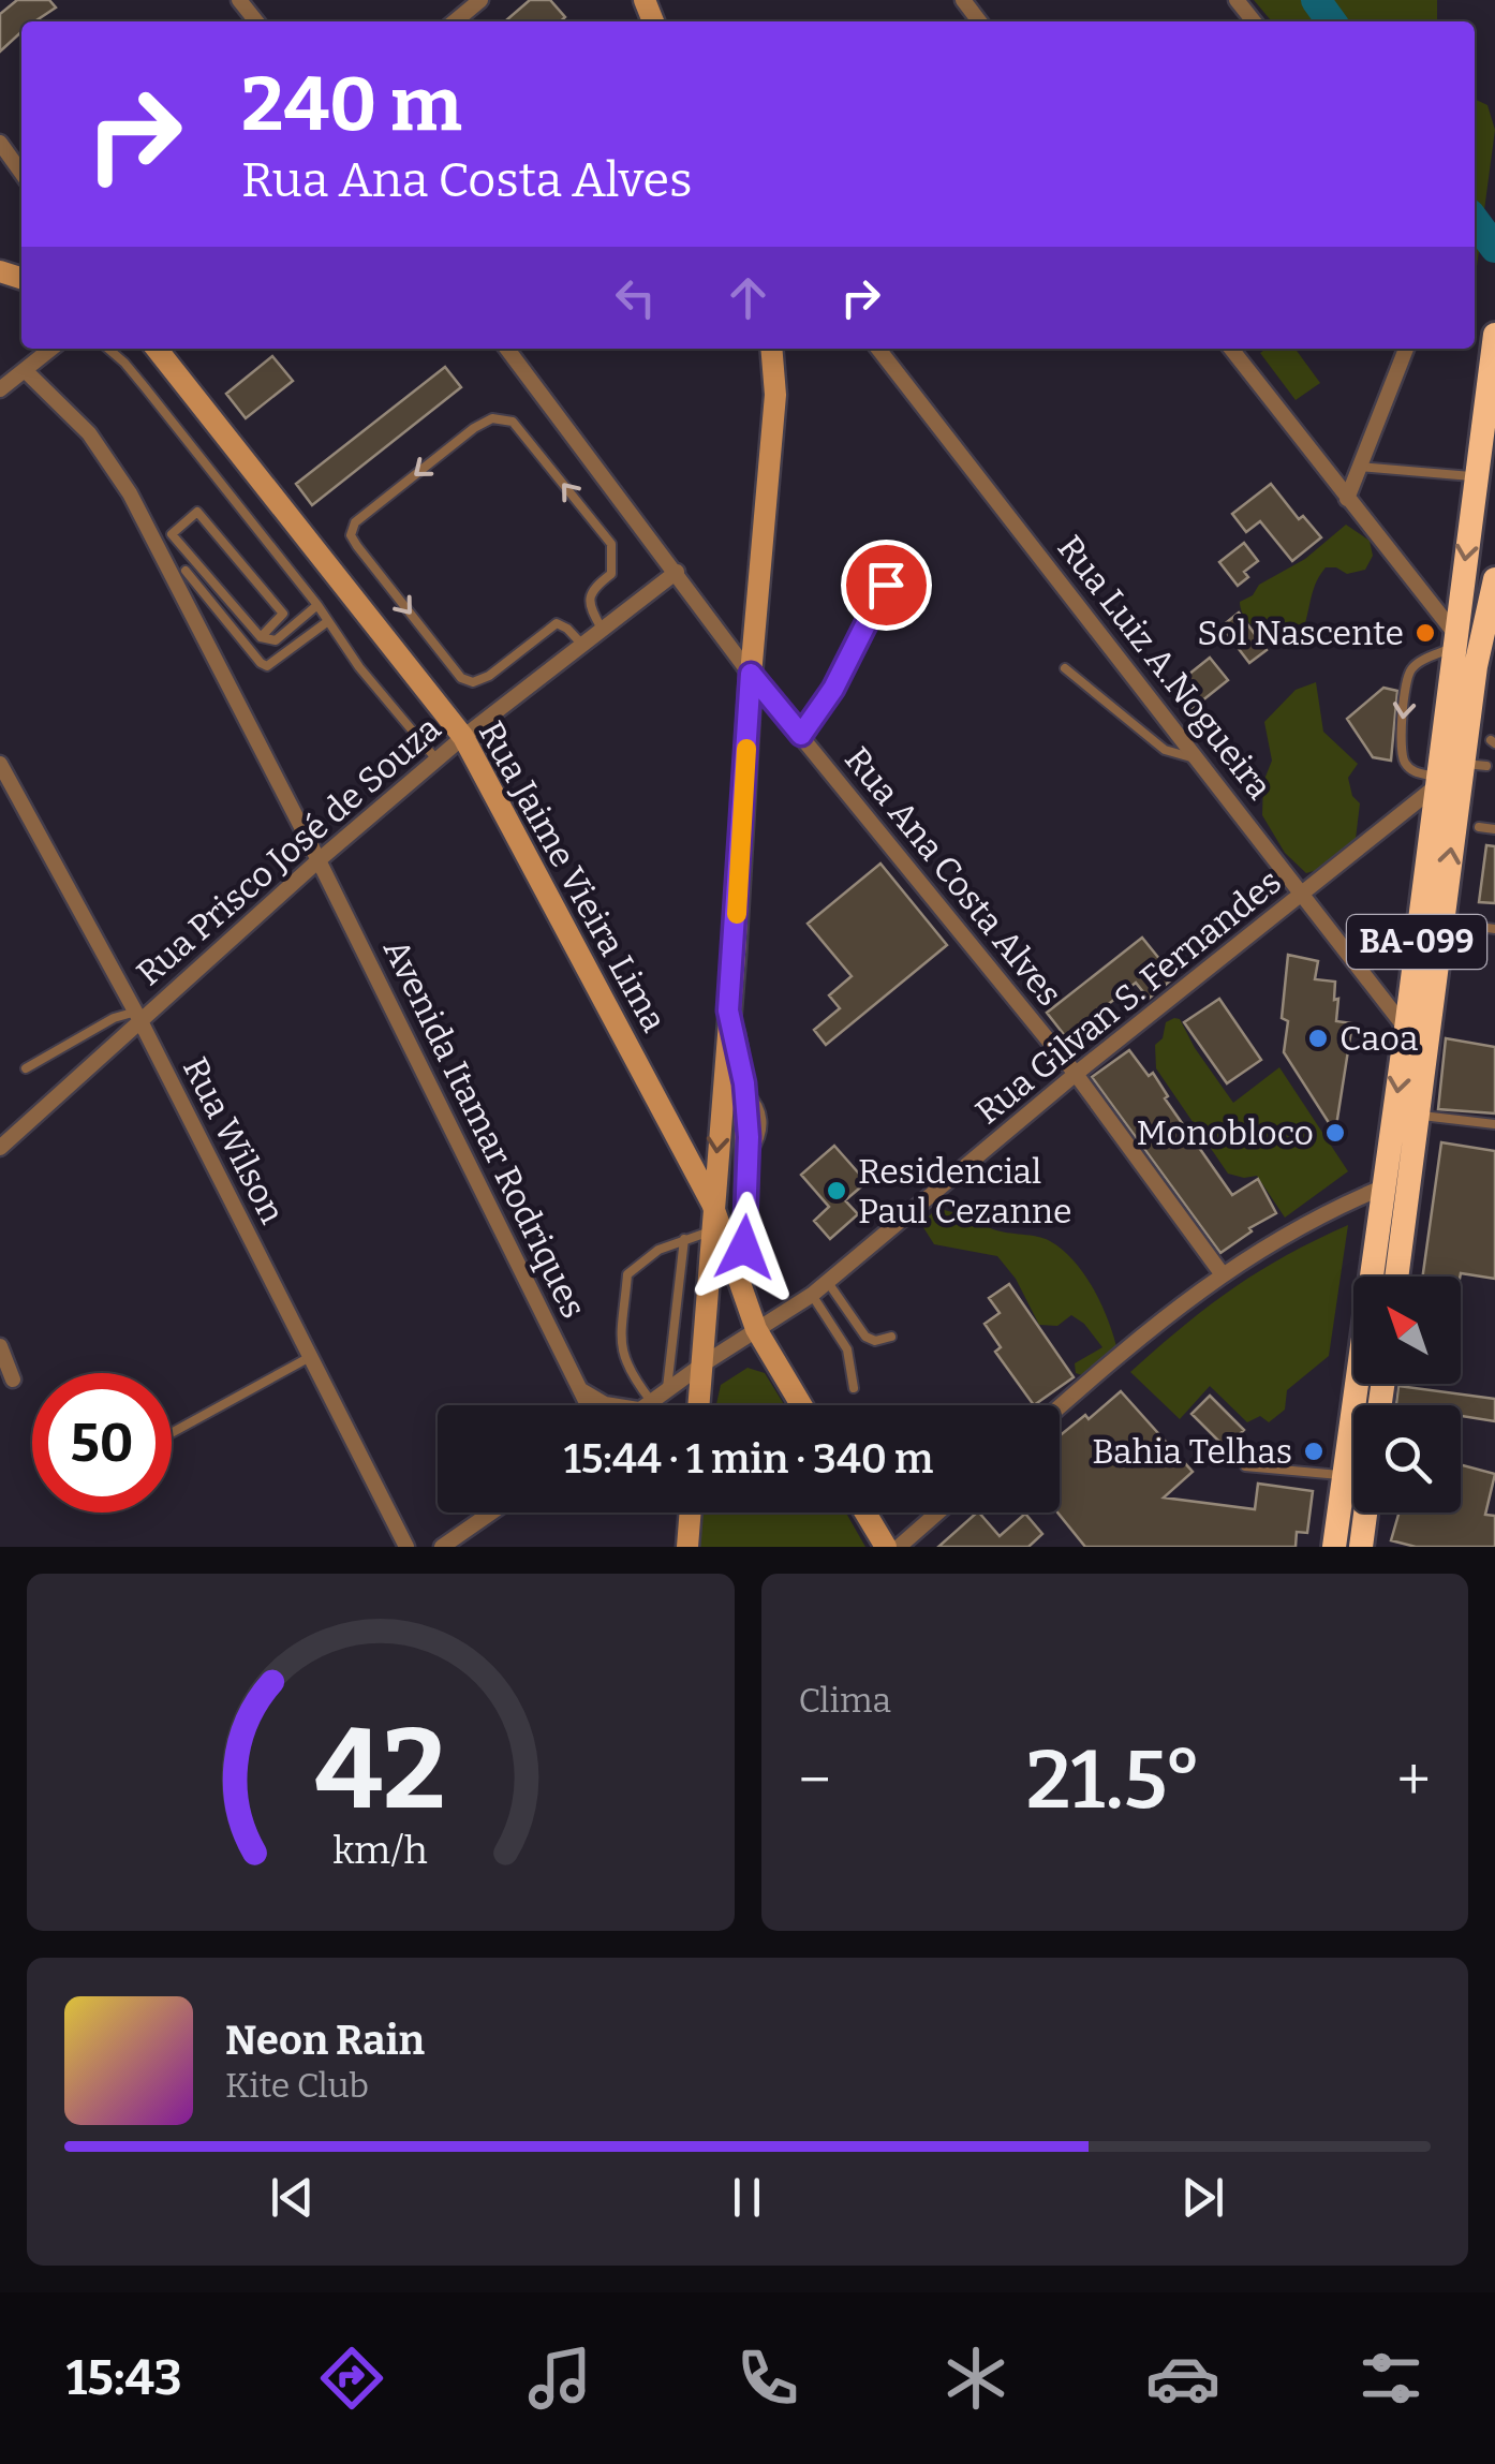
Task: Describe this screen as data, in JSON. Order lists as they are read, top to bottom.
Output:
{
  "streets": {
    "highway": ["BA-099"],
    "main road": ["Rua Jaime Vieira Lima"],
    "street": [
      "Rua Luiz A.Nogueira",
      "Rua Prisco José de Souza",
      "Rua Ana Costa Alves",
      "Rua Gilvan S. Fernandes",
      "Avenida Itamar Rodriques",
      "Rua Wilson"
    ]
  },
  "crossings": [
    ["Rua Luiz A.Nogueira", "BA-099"],
    ["Rua Luiz A.Nogueira", "Rua Gilvan S. Fernandes"],
    ["Rua Prisco José de Souza", "Rua Jaime Vieira Lima"],
    ["Rua Prisco José de Souza", "Rua Ana Costa Alves"],
    ["Rua Prisco José de Souza", "Avenida Itamar Rodriques"],
    ["Rua Prisco José de Souza", "Rua Wilson"],
    ["Rua Jaime Vieira Lima", "Rua Gilvan S. Fernandes"],
    ["Rua Ana Costa Alves", "Rua Gilvan S. Fernandes"],
    ["BA-099", "Rua Gilvan S. Fernandes"]
  ],
  "places": [
    "Sol Nascente",
    "Caoa",
    "Monobloco",
    "Residencial Paul Cezanne",
    "Bahia Telhas"
  ],
  "north": "top left",
  "page": {
    "turn": ["240 m", "Rua Ana Costa Alves"],
    "limit": "50",
    "trip": "15:44 · 1 min · 340 m",
    "tile": "Clima",
    "heat": ["−", "21.5°", "+"],
    "song": ["Neon Rain", "Kite Club"],
    "tabs": "15:43",
    "gauge": ["42", "km/h"]
  }
}
